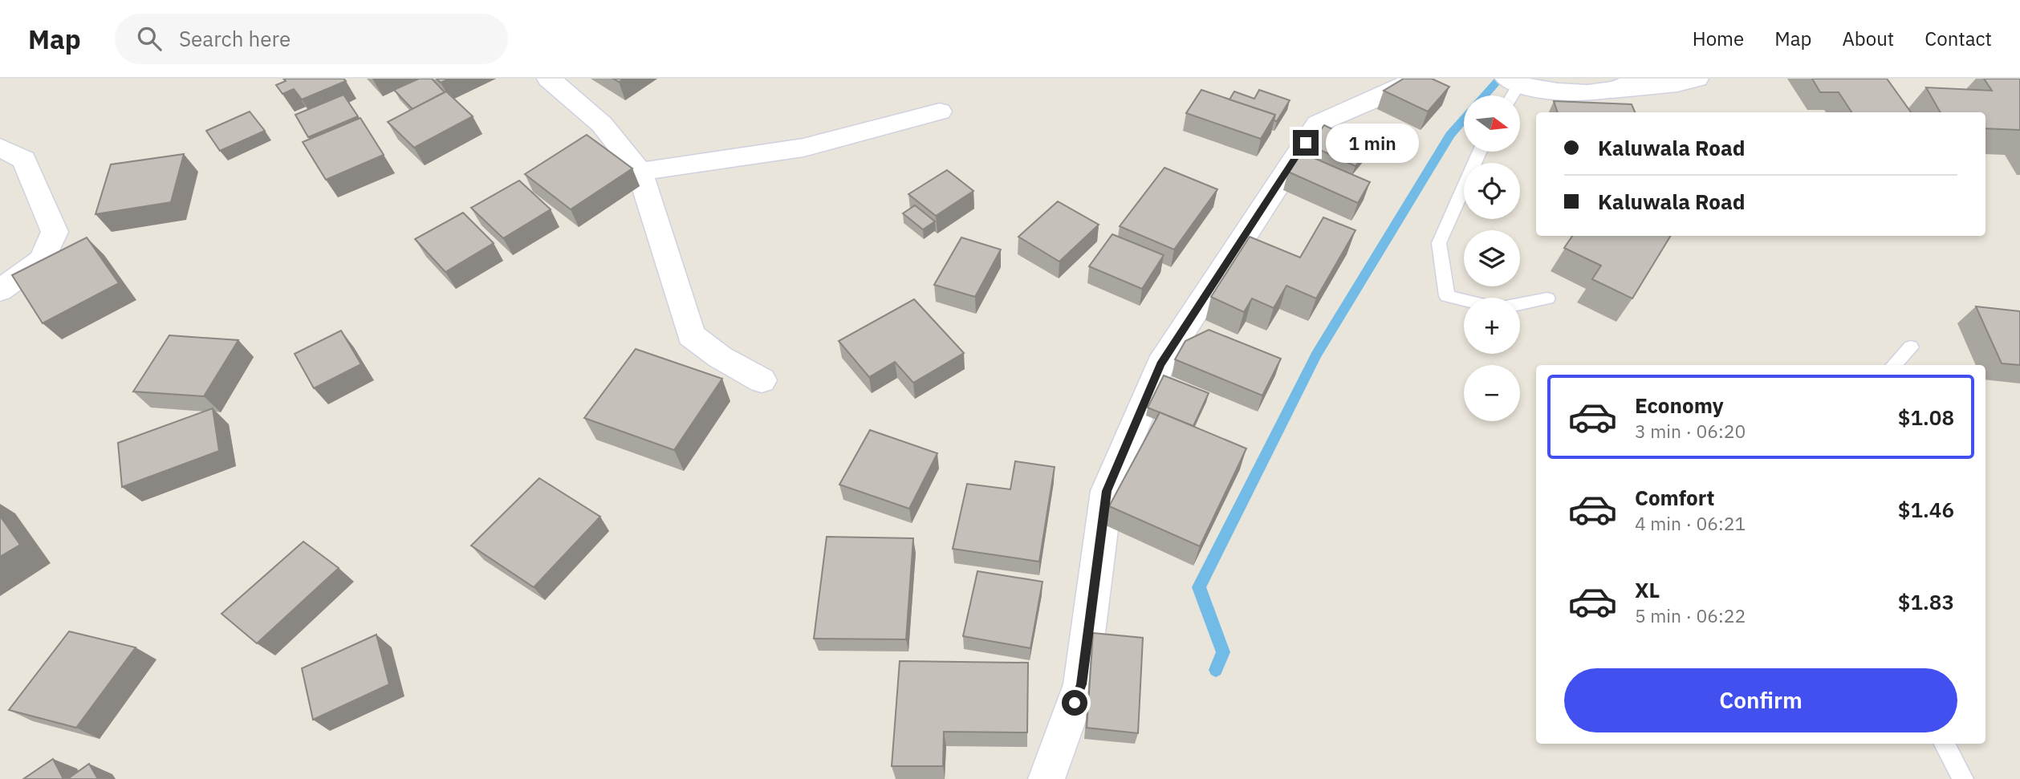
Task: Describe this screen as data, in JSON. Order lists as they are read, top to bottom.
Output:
{
  "north": "right",
  "page": {
    "header": "Map",
    "search": "Search here",
    "nav": [
      "Home",
      "Map",
      "About",
      "Contact"
    ],
    "map_buttons": ["+", "−"],
    "banner": ["Kaluwala Road", "Kaluwala Road"],
    "bubble": "1 min",
    "list": [
      {
        "name": "Economy",
        "note": "3 min · 06:20",
        "value": "$1.08"
      },
      {
        "name": "Comfort",
        "note": "4 min · 06:21",
        "value": "$1.46"
      },
      {
        "name": "XL",
        "note": "5 min · 06:22",
        "value": "$1.83"
      }
    ],
    "buttons": "Confirm"
  }
}
